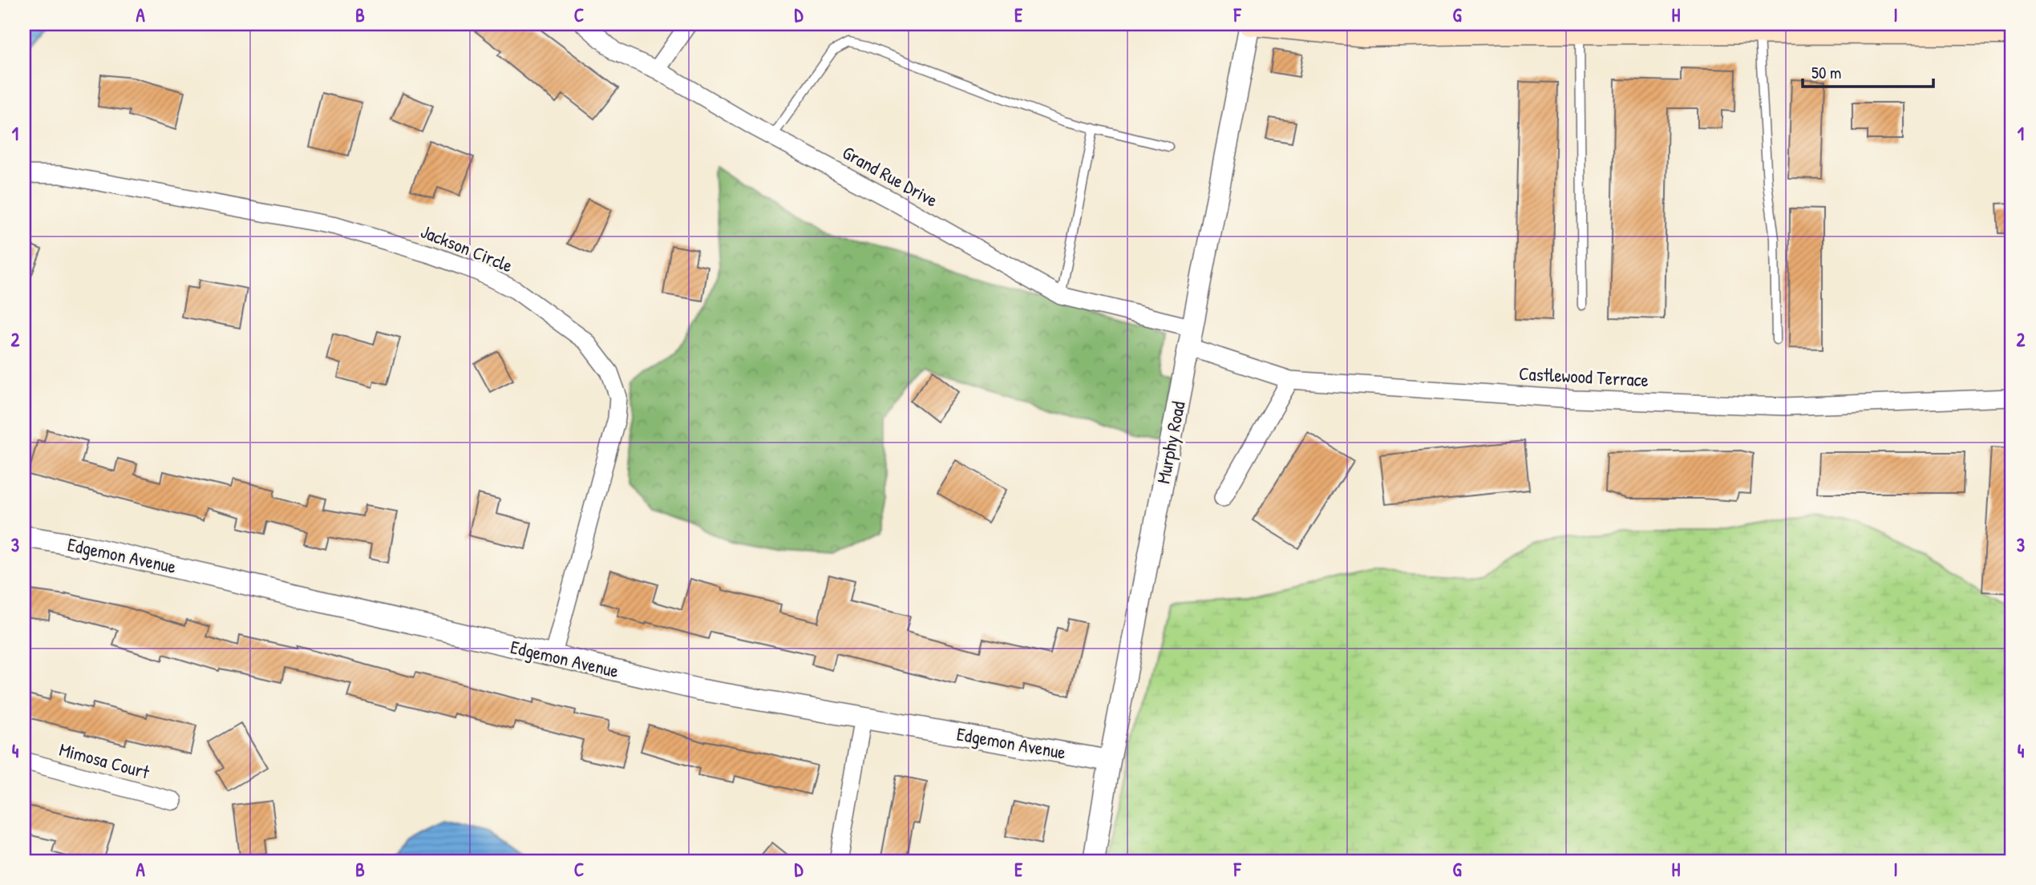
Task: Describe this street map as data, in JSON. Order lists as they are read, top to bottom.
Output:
{
  "streets": {
    "street": [
      "Grand Rue Drive",
      "Jackson Circle",
      "Castlewood Terrace",
      "Murphy Road",
      "Edgemon Avenue",
      "Mimosa Court"
    ]
  },
  "crossings": [
    ["Grand Rue Drive", "Castlewood Terrace"],
    ["Grand Rue Drive", "Murphy Road"],
    ["Jackson Circle", "Edgemon Avenue"],
    ["Castlewood Terrace", "Murphy Road"],
    ["Murphy Road", "Edgemon Avenue"]
  ],
  "scale_bar": "50 m",
  "grid": {
    "columns": [
      "A",
      "B",
      "C",
      "D",
      "E",
      "F",
      "G",
      "H",
      "I"
    ],
    "rows": [
      "1",
      "2",
      "3",
      "4"
    ]
  }
}
